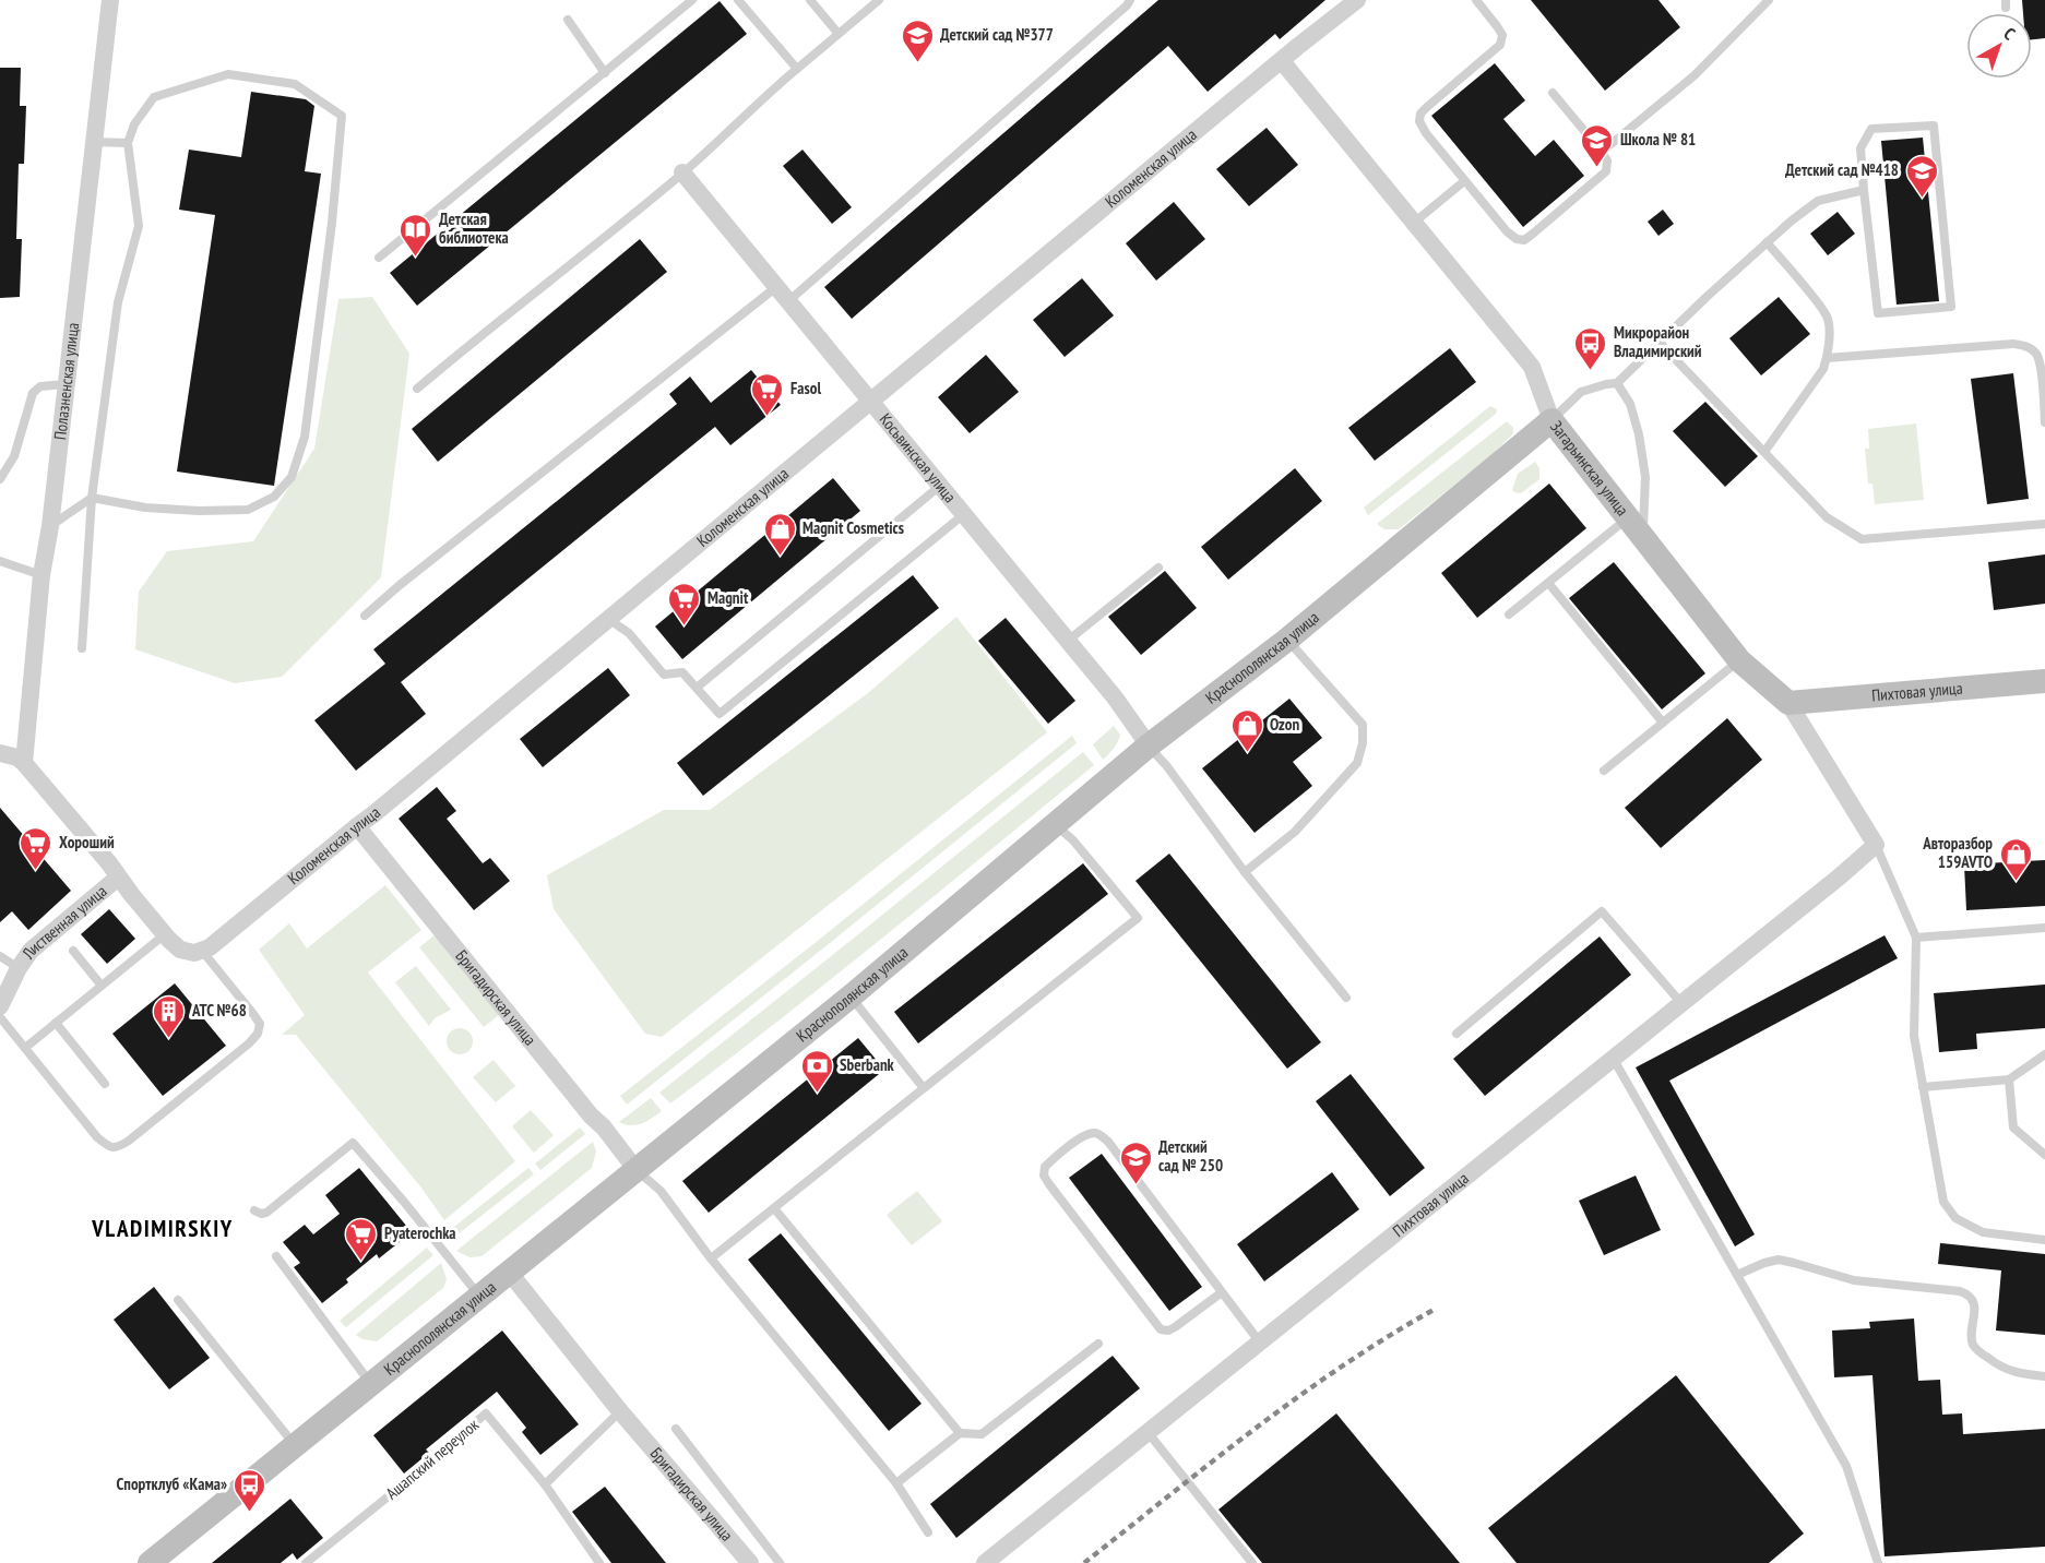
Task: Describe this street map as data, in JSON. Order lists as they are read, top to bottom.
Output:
{
  "streets": {
    "main road": ["Загарьинская улица", "Краснополянская улица", "Пихтовая улица"],
    "street": [
      "Коломенская улица",
      "Полазненская улица",
      "Косьвинская улица",
      "Лиственная улица",
      "Бригадирская улица"
    ],
    "lane": ["Ашапский переулок"]
  },
  "crossings": [
    ["Коломенская улица", "Косьвинская улица"],
    ["Коломенская улица", "Загарьинская улица"],
    ["Коломенская улица", "Бригадирская улица"],
    ["Косьвинская улица", "Краснополянская улица"],
    ["Загарьинская улица", "Краснополянская улица"],
    ["Загарьинская улица", "Пихтовая улица"],
    ["Краснополянская улица", "Бригадирская улица"]
  ],
  "districts": ["VLADIMIRSKIY"],
  "places": {
    "school or university": [
      "Детский сад №377",
      "Школа № 81",
      "Детский сад №418",
      "Детский сад № 250"
    ],
    "library": ["Детская библиотека"],
    "bus stop": ["Микрорайон Владимирский", "Спортклуб «Кама»"],
    "supermarket": [
      "Fasol",
      "Magnit",
      "Хороший",
      "Pyaterochka"
    ],
    "shop": ["Magnit Cosmetics", "Ozon", "Авторазбор 159AVTO"],
    "building": ["АТС №68"],
    "bank": ["Sberbank"]
  },
  "north": "top right"
}
